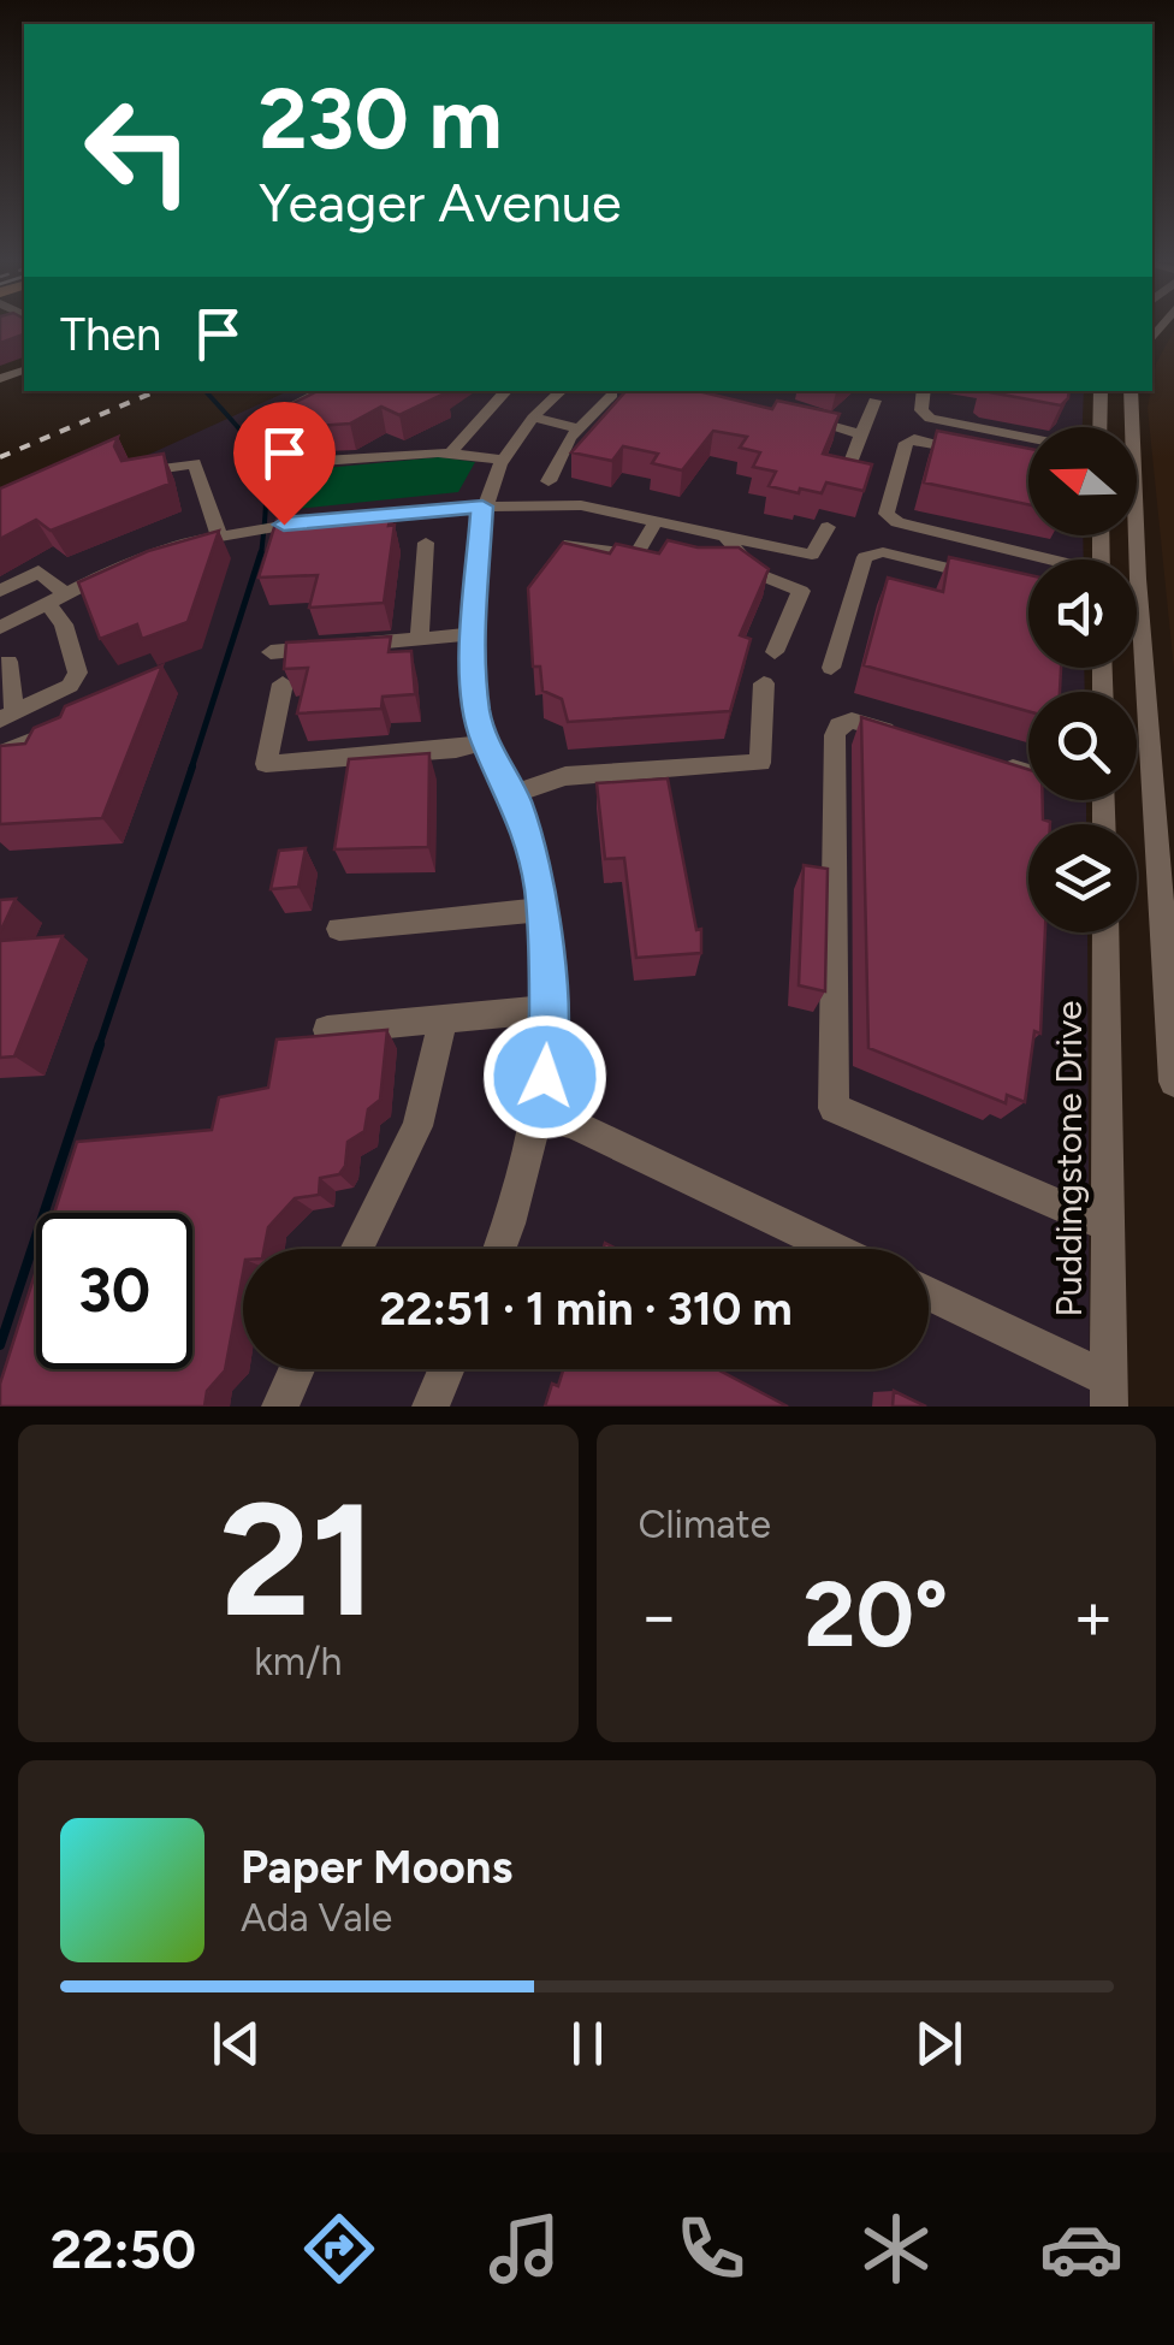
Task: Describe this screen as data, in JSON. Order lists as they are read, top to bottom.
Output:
{
  "streets": {
    "street": ["Puddingstone Drive"]
  },
  "north": "left",
  "page": {
    "turn": ["230 m", "Yeager Avenue"],
    "then": "Then",
    "limit": "30",
    "trip": "22:51 · 1 min · 310 m",
    "tile": [
      ["21", "km/h"],
      "Climate"
    ],
    "heat": ["−", "20°", "+"],
    "song": ["Paper Moons", "Ada Vale"],
    "tabs": "22:50"
  }
}
